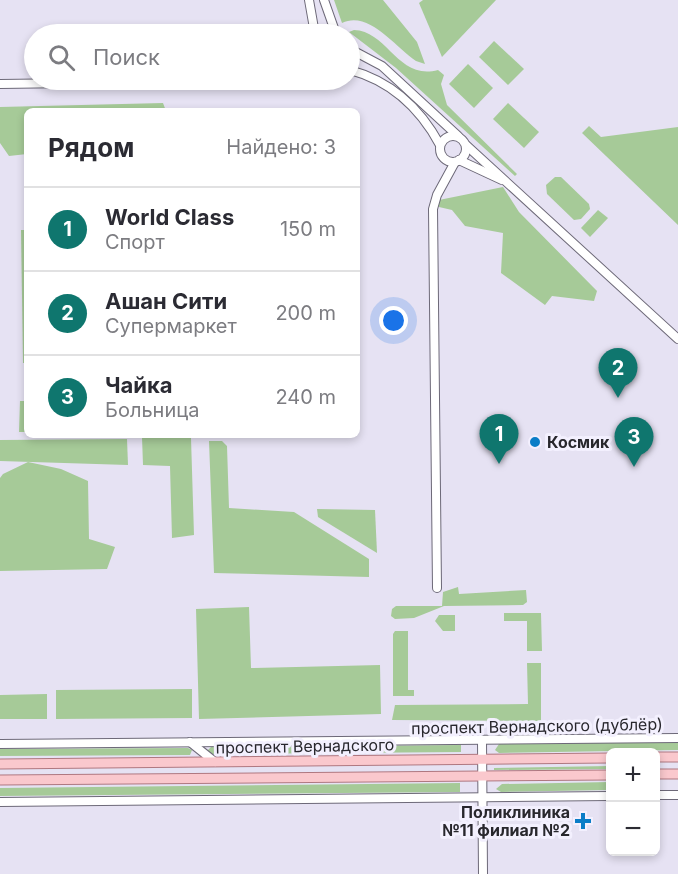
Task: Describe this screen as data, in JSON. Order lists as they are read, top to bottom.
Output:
{
  "streets": {
    "main road": ["проспект Вернадского"],
    "street": ["проспект Вернадского (дублёр)"]
  },
  "places": {
    "other": ["Космик"],
    "health": ["Поликлиника №11 филиал №2"]
  },
  "page": {
    "search": "Поиск",
    "heading": ["Рядом", "Найдено: 3"],
    "list": [
      {
        "mark": "1",
        "name": "World Class",
        "note": "Спорт",
        "value": "150 m"
      },
      {
        "mark": "2",
        "name": "Ашан Сити",
        "note": "Супермаркет",
        "value": "200 m"
      },
      {
        "mark": "3",
        "name": "Чайка",
        "note": "Больница",
        "value": "240 m"
      }
    ],
    "pins": ["2", "1", "3"],
    "map_buttons": ["+", "−"]
  }
}
